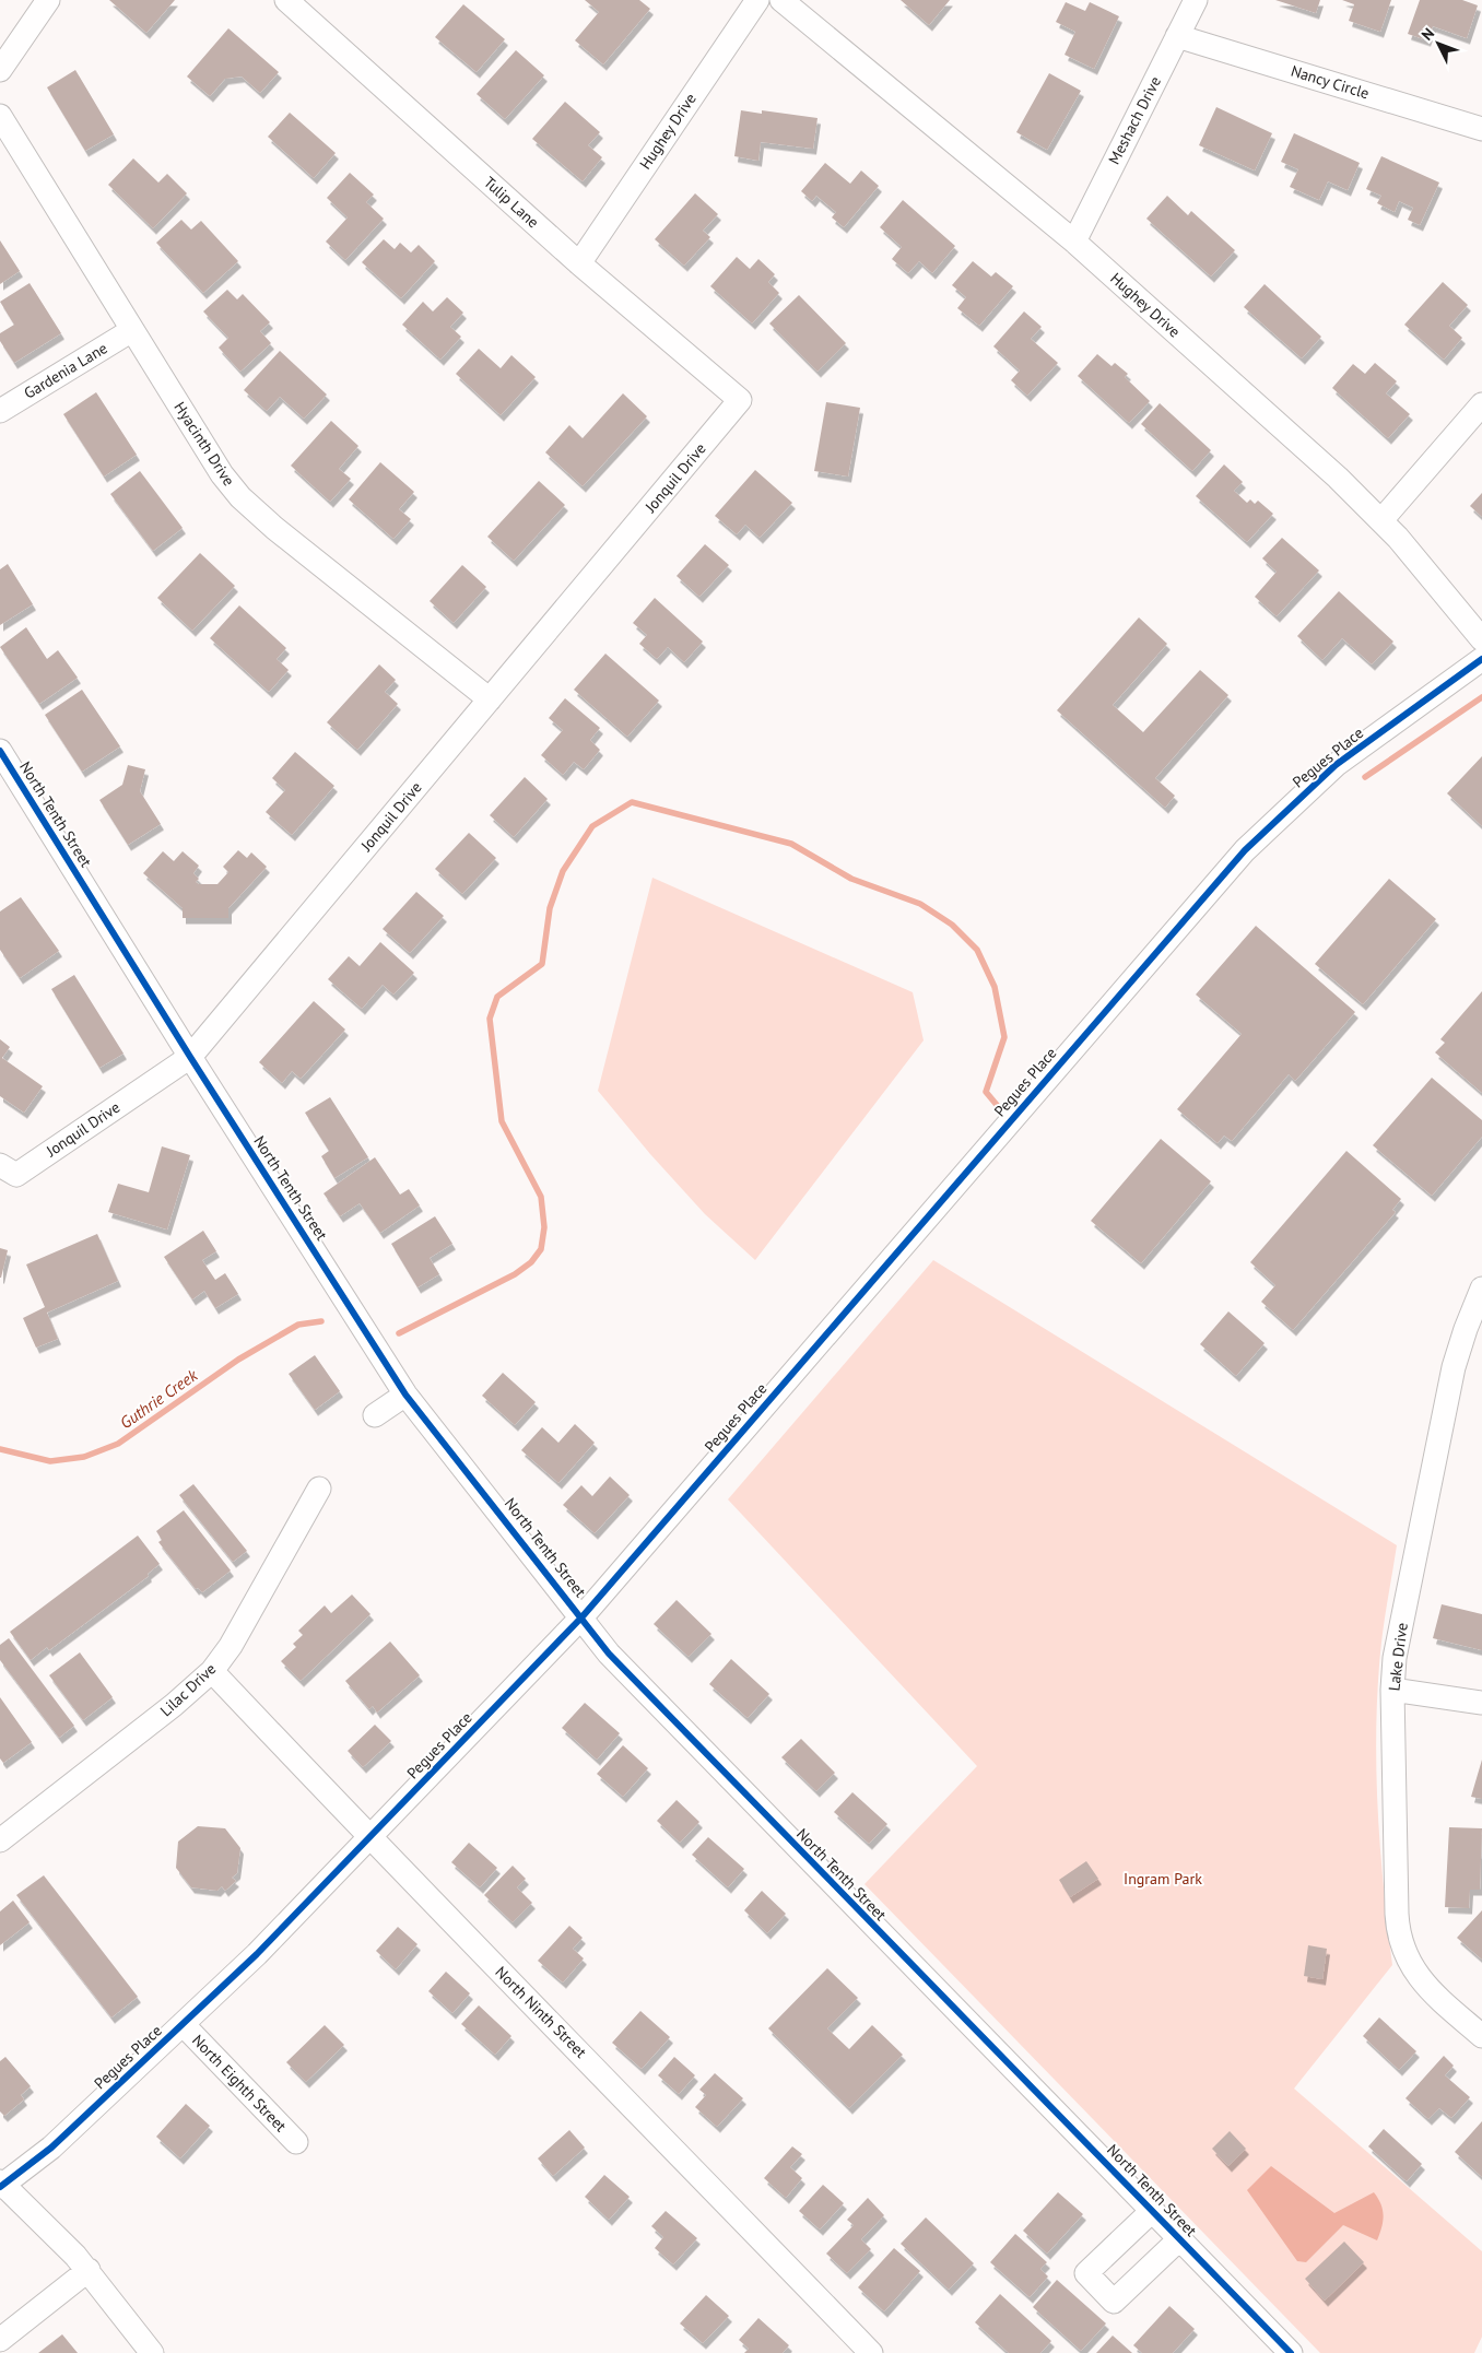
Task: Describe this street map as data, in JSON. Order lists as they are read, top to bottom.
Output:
{
  "streets": {
    "street": [
      "Nancy Circle",
      "Meshach Drive",
      "Hughey Drive",
      "Tulip Lane",
      "Gardenia Lane",
      "Hyacinth Drive",
      "Jonquil Drive",
      "Pegues Place",
      "North Tenth Street",
      "Lake Drive",
      "Lilac Drive",
      "North Ninth Street",
      "North Eighth Street"
    ]
  },
  "crossings": [
    ["Nancy Circle", "Meshach Drive"],
    ["Meshach Drive", "Hughey Drive"],
    ["Hughey Drive", "Tulip Lane"],
    ["Tulip Lane", "Jonquil Drive"],
    ["Gardenia Lane", "Hyacinth Drive"],
    ["Hyacinth Drive", "Jonquil Drive"],
    ["Jonquil Drive", "North Tenth Street"],
    ["Pegues Place", "North Tenth Street"],
    ["Pegues Place", "North Ninth Street"],
    ["Pegues Place", "North Eighth Street"],
    ["Lilac Drive", "North Ninth Street"]
  ],
  "water": ["Guthrie Creek"],
  "parks": ["Ingram Park"],
  "north": "top left"
}
